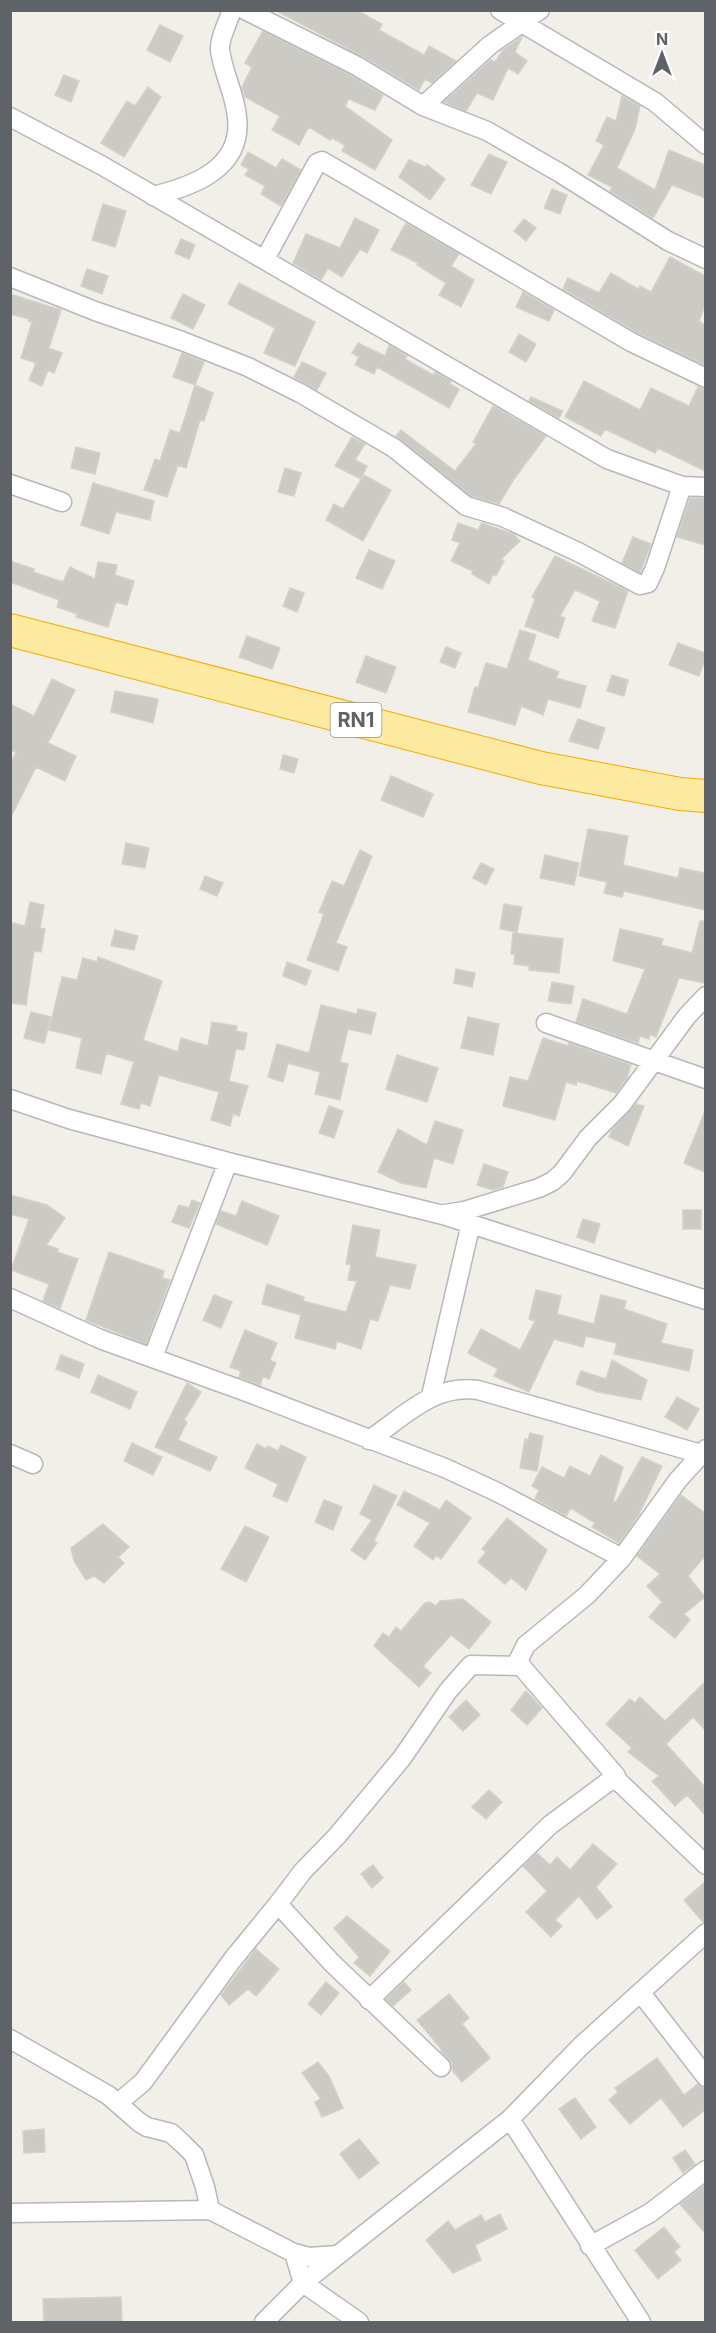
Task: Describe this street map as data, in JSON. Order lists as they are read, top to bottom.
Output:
{
  "streets": {
    "highway": ["RN1"]
  },
  "north": "top"
}
